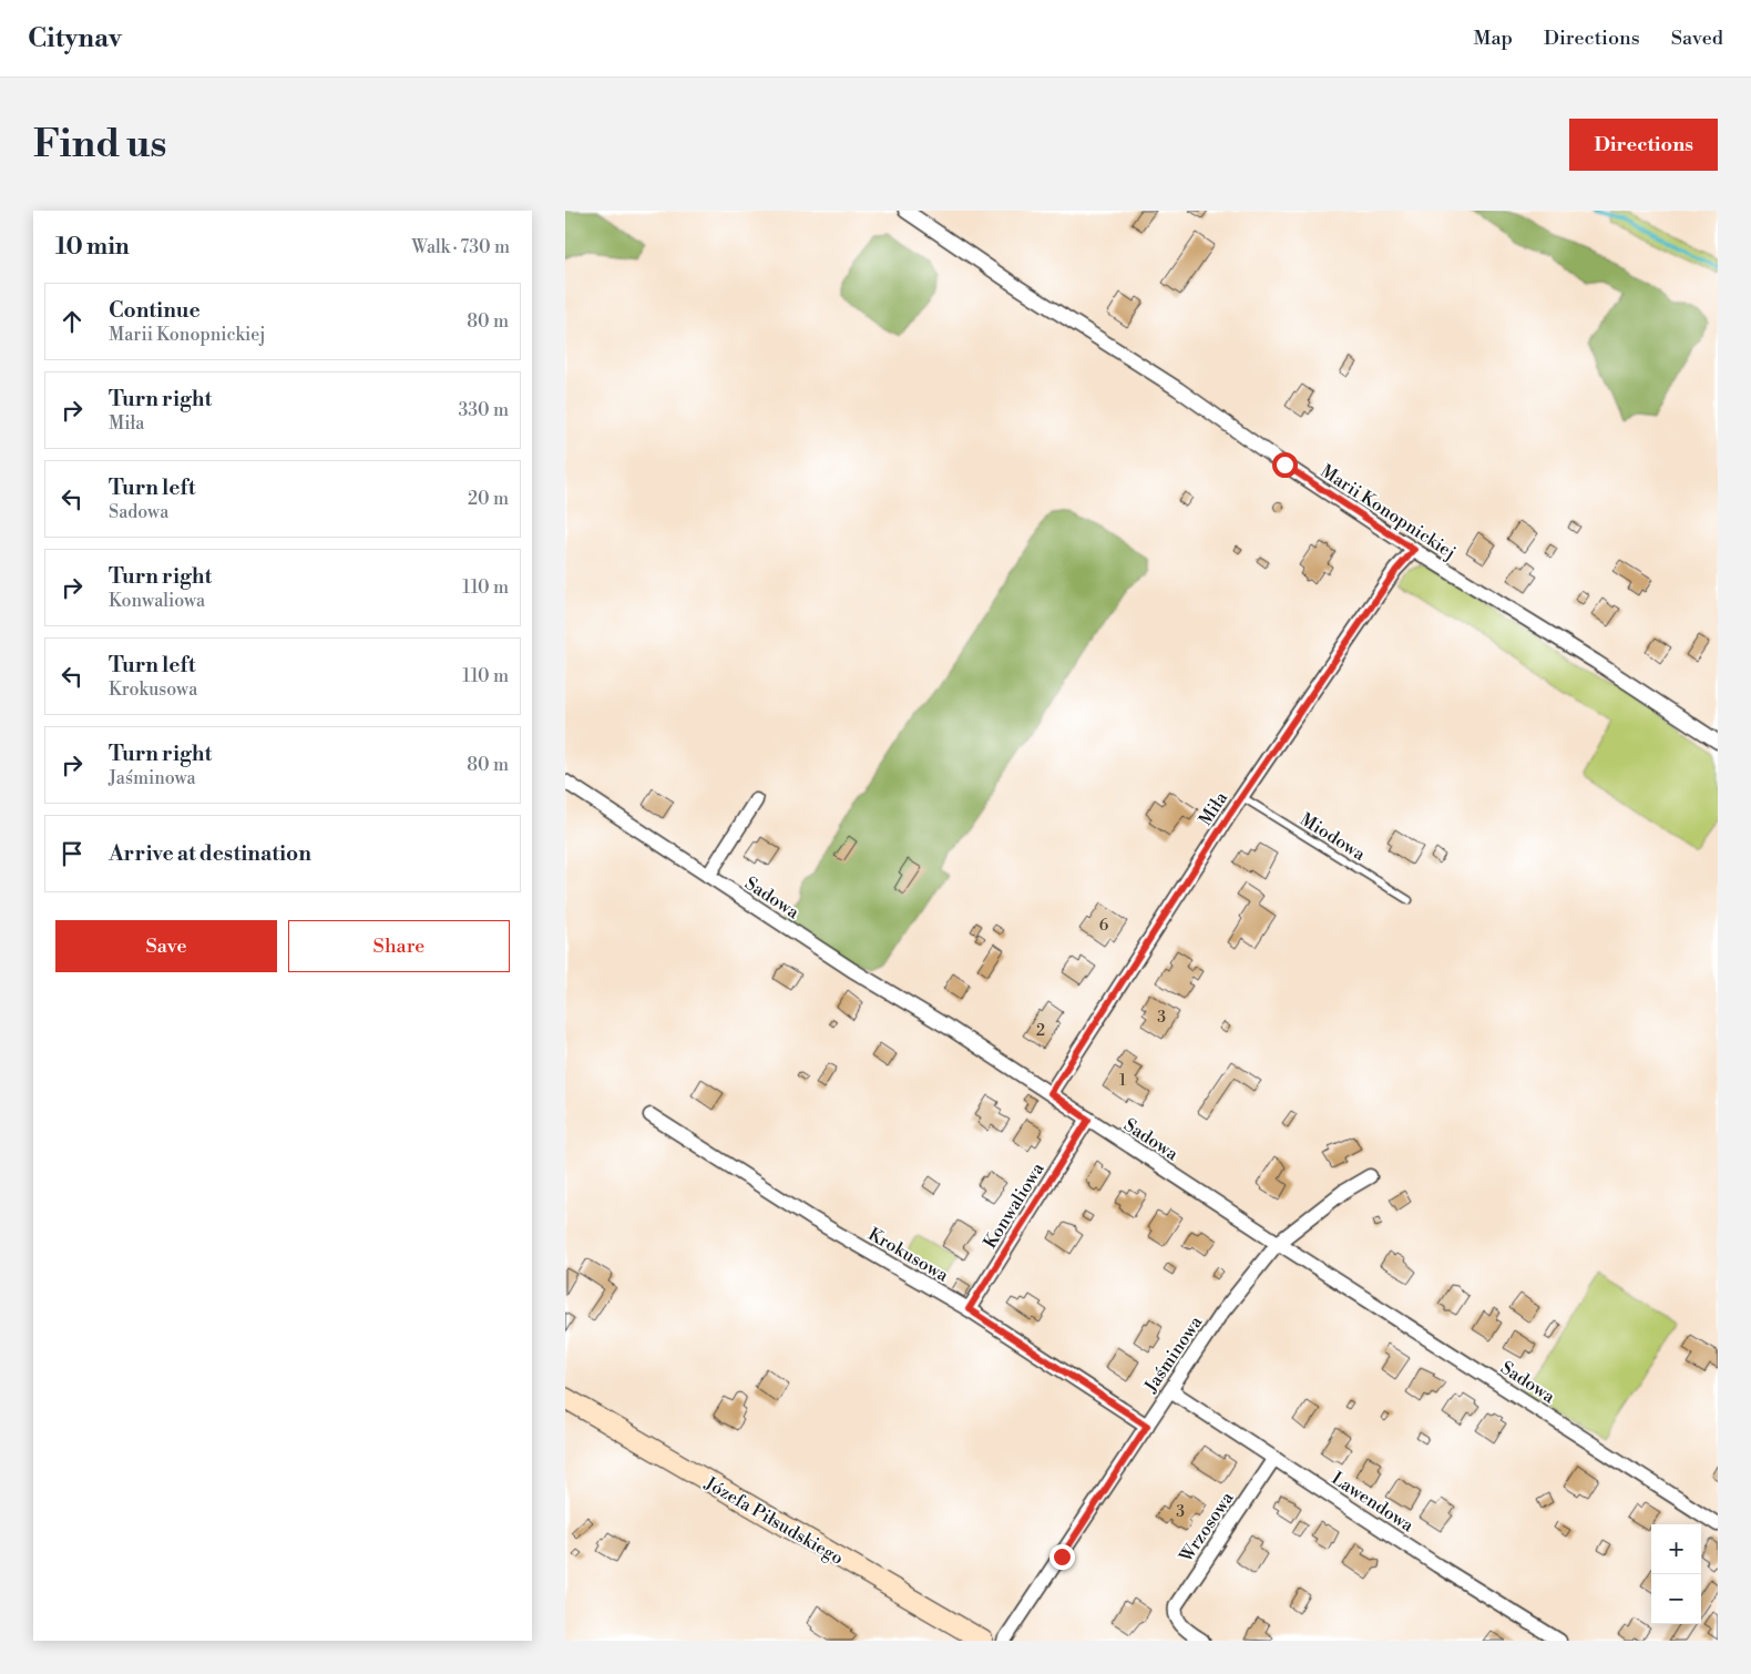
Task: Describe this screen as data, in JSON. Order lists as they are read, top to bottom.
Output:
{
  "streets": {
    "main road": ["Józefa Piłsudskiego"],
    "street": [
      "Marii Konopnickiej",
      "Miła",
      "Sadowa",
      "Konwaliowa",
      "Krokusowa",
      "Jaśminowa",
      "Lawendowa",
      "Wrzosowa"
    ],
    "lane": ["Miodowa"]
  },
  "crossings": [
    ["Marii Konopnickiej", "Miła"],
    ["Miła", "Miodowa"],
    ["Miła", "Sadowa"],
    ["Sadowa", "Konwaliowa"],
    ["Sadowa", "Jaśminowa"],
    ["Konwaliowa", "Krokusowa"],
    ["Krokusowa", "Jaśminowa"],
    ["Jaśminowa", "Lawendowa"],
    ["Lawendowa", "Wrzosowa"]
  ],
  "house_numbers": [
    "6",
    "3",
    "2",
    "1",
    "3"
  ],
  "page": {
    "header": "Citynav",
    "nav": ["Map", "Directions", "Saved"],
    "buttons": [
      "Directions",
      ["Save", "Share"]
    ],
    "title": "Find us",
    "heading": ["10 min", "Walk · 730 m"],
    "list": [
      ["Continue", "Marii Konopnickiej", "80 m"],
      ["Turn right", "Miła", "330 m"],
      ["Turn left", "Sadowa", "20 m"],
      ["Turn right", "Konwaliowa", "110 m"],
      ["Turn left", "Krokusowa", "110 m"],
      ["Turn right", "Jaśminowa", "80 m"],
      "Arrive at destination"
    ],
    "map_buttons": ["+", "−"]
  }
}
